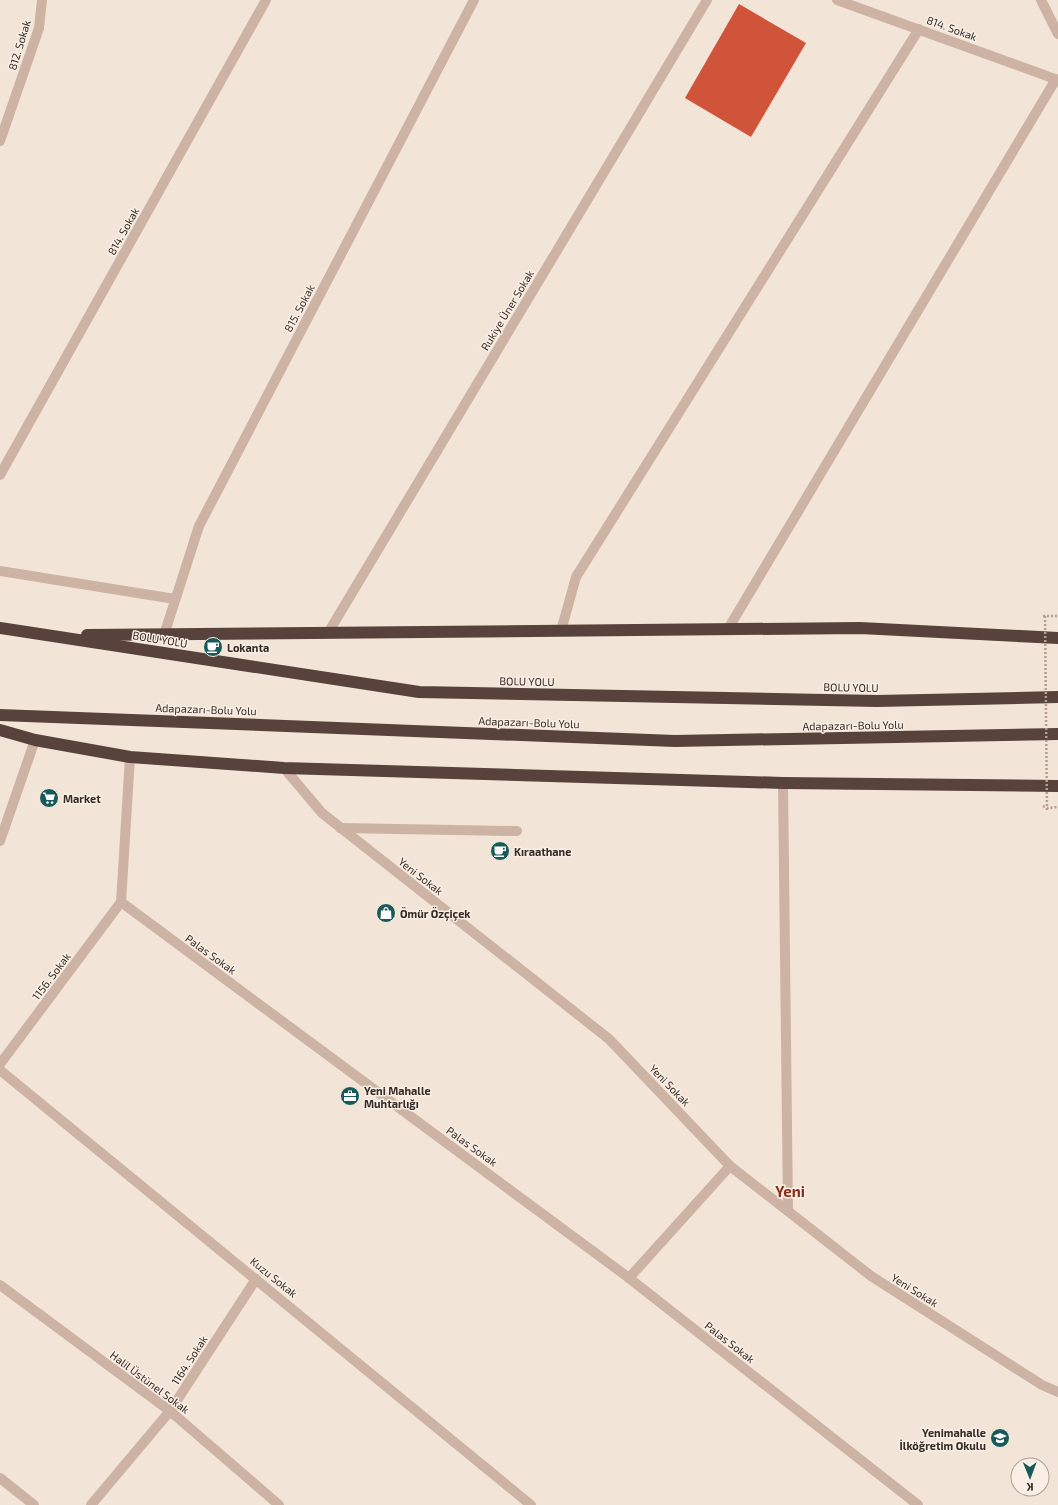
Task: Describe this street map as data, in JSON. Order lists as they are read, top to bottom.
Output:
{
  "streets": {
    "highway": ["BOLU YOLU", "Adapazarı-Bolu Yolu"],
    "street": [
      "814. Sokak",
      "812. Sokak",
      "815. Sokak",
      "Rukiye Üner Sokak",
      "Yeni Sokak",
      "Palas Sokak",
      "1156. Sokak",
      "Kuzu Sokak",
      "1164. Sokak",
      "Halil Üstünel Sokak"
    ]
  },
  "crossings": [
    ["Palas Sokak", "1156. Sokak"],
    ["Kuzu Sokak", "1164. Sokak"],
    ["1164. Sokak", "Halil Üstünel Sokak"]
  ],
  "districts": ["Yeni"],
  "places": {
    "cafe": ["Lokanta", "Kıraathane"],
    "supermarket": ["Market"],
    "shop": ["Ömür Özçiçek"],
    "office": ["Yeni Mahalle Muhtarlığı"],
    "school or university": ["Yenimahalle İlköğretim Okulu"]
  },
  "north": "bottom"
}
